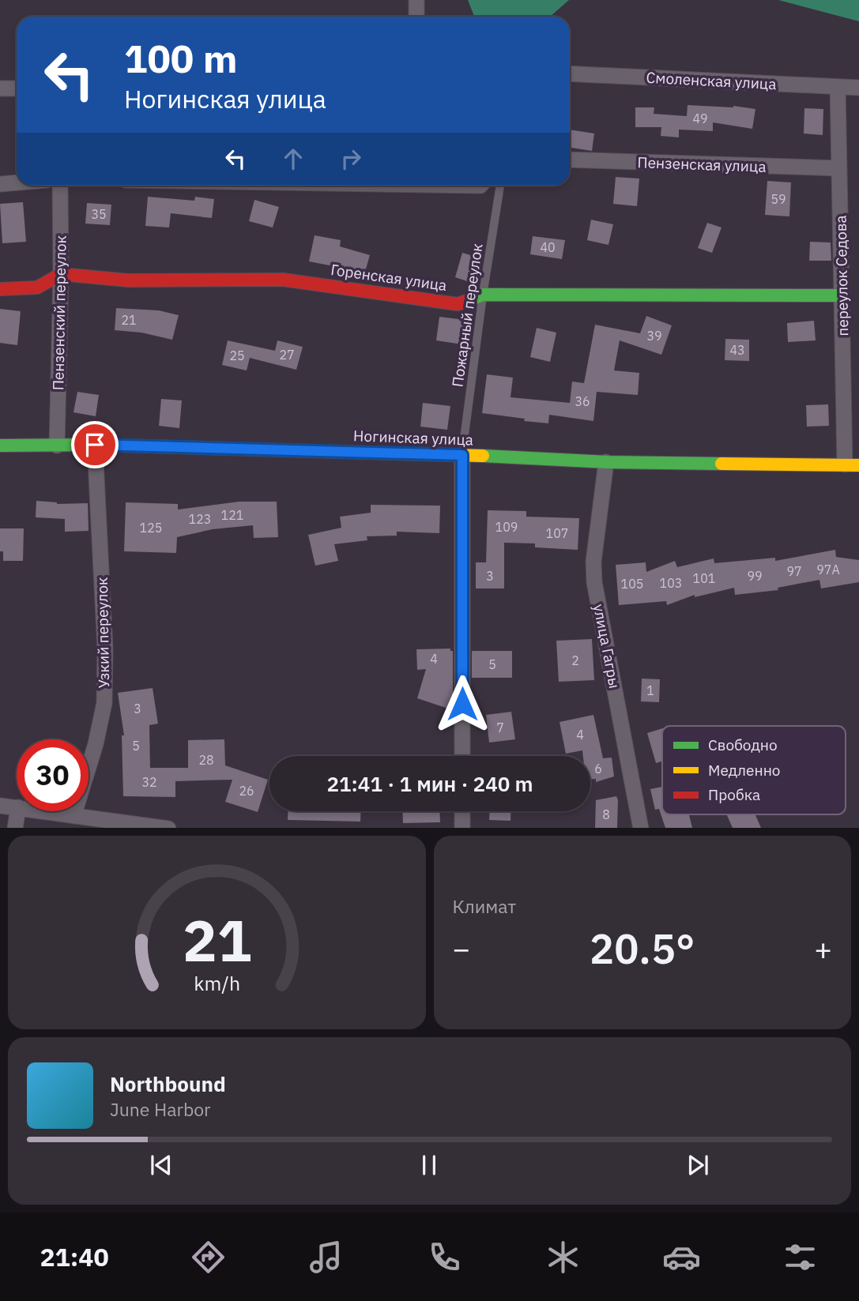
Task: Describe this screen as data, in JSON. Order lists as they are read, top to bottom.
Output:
{
  "streets": {
    "street": [
      "Смоленская улица",
      "Пензенская улица",
      "переулок Седова",
      "Горенская улица",
      "Пензенский переулок",
      "Ногинская улица",
      "Узкий переулок",
      "улица Гагры"
    ],
    "lane": ["Пожарный переулок"]
  },
  "crossings": [
    ["Смоленская улица", "переулок Седова"],
    ["Пензенская улица", "переулок Седова"],
    ["переулок Седова", "Горенская улица"],
    ["переулок Седова", "Ногинская улица"],
    ["Горенская улица", "Пензенский переулок"],
    ["Горенская улица", "Пожарный переулок"],
    ["Пензенский переулок", "Ногинская улица"],
    ["Пожарный переулок", "Ногинская улица"],
    ["Ногинская улица", "Узкий переулок"],
    ["Ногинская улица", "улица Гагры"]
  ],
  "house_numbers": [
    "49",
    "59",
    "35",
    "40",
    "21",
    "39",
    "43",
    "27",
    "25",
    "36",
    "121",
    "123",
    "109",
    "125",
    "107",
    "97А",
    "97",
    "3",
    "99",
    "101",
    "103",
    "105",
    "4",
    "2",
    "5",
    "1",
    "3",
    "7",
    "4",
    "5",
    "28",
    "6",
    "32",
    "26",
    "8"
  ],
  "legend": ["Свободно", "Медленно", "Пробка"],
  "page": {
    "turn": ["100 m", "Ногинская улица"],
    "limit": "30",
    "trip": "21:41 · 1 мин · 240 m",
    "tile": "Климат",
    "heat": ["−", "20.5°", "+"],
    "song": ["Northbound", "June Harbor"],
    "tabs": "21:40",
    "gauge": ["21", "km/h"]
  }
}
